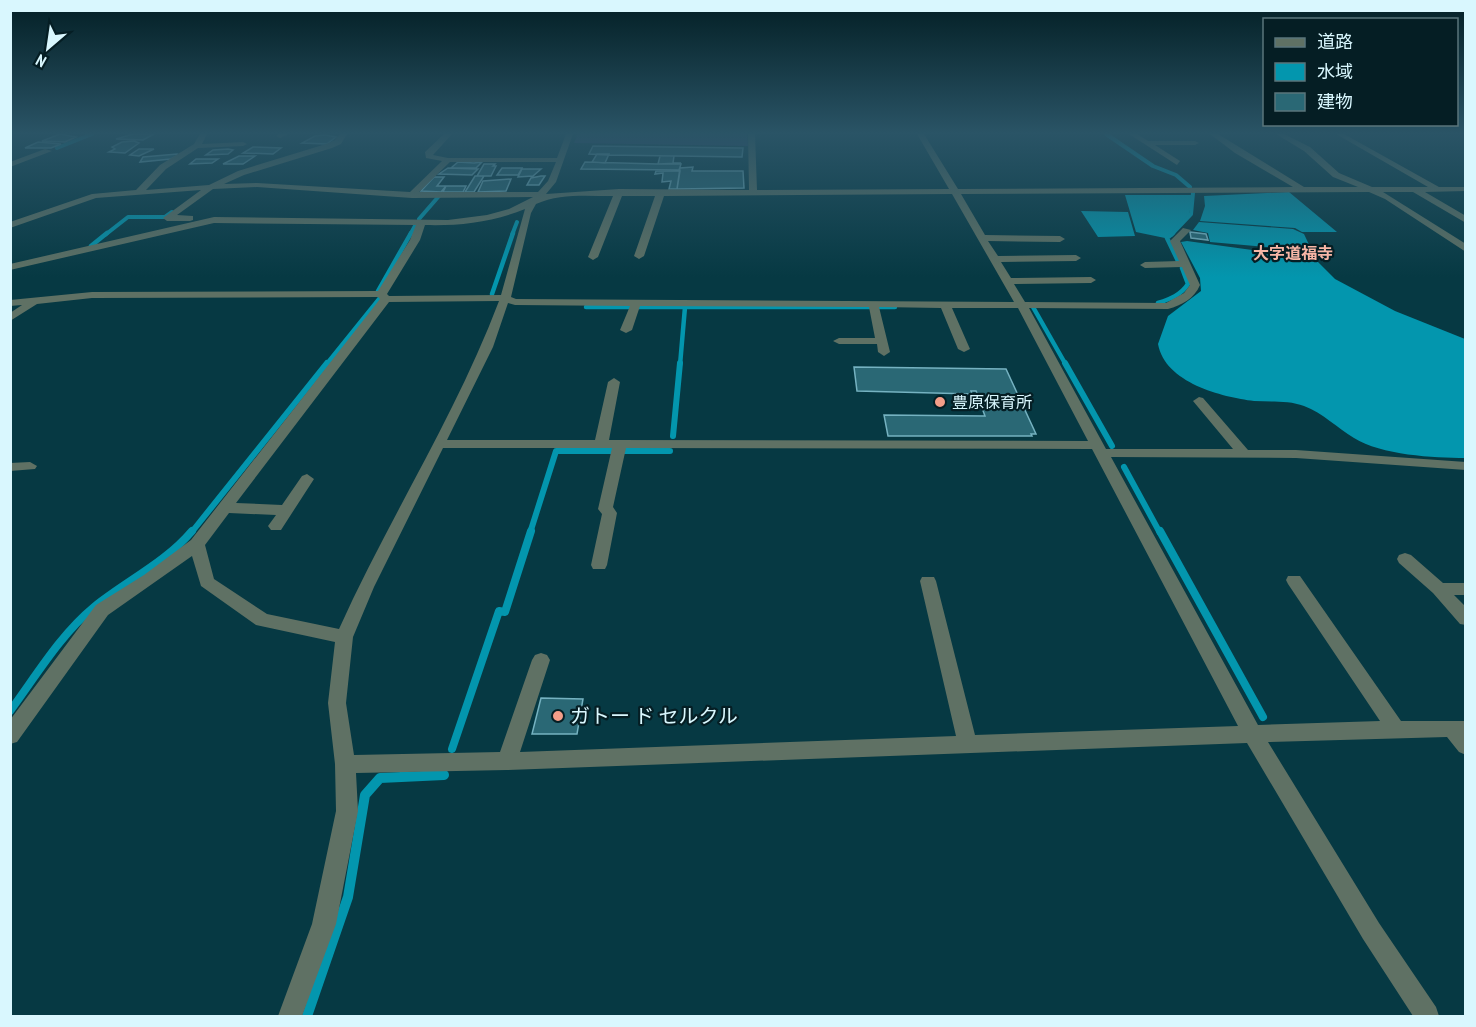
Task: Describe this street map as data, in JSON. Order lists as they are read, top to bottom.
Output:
{
  "districts": ["大字道福寺"],
  "places": ["豊原保育所", "ガトー ド セルクル"],
  "legend": ["道路", "水域", "建物"],
  "north": "bottom left"
}
